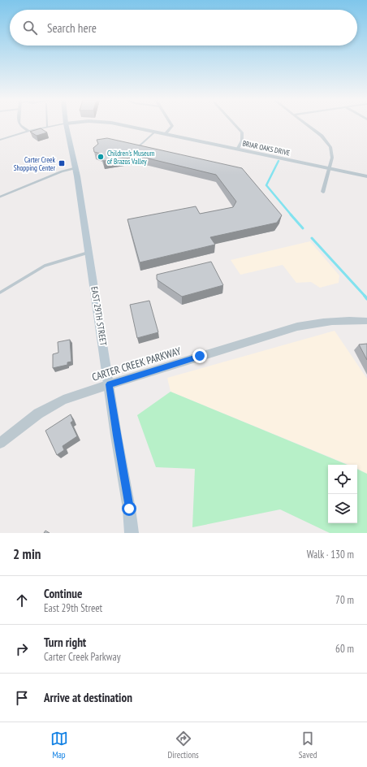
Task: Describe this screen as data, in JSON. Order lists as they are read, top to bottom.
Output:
{
  "streets": {
    "main road": ["EAST 29TH STREET"],
    "street": ["BRIAR OAKS DRIVE", "CARTER CREEK PARKWAY"]
  },
  "crossings": [
    ["EAST 29TH STREET", "CARTER CREEK PARKWAY"]
  ],
  "places": {
    "other": ["Children's Museum of Brazos Valley"],
    "transit": ["Carter Creek Shopping Center"]
  },
  "page": {
    "search": "Search here",
    "heading": ["2 min", "Walk · 130 m"],
    "list": [
      ["Continue", "East 29th Street", "70 m"],
      ["Turn right", "Carter Creek Parkway", "60 m"],
      "Arrive at destination"
    ],
    "nav": ["Map", "Directions", "Saved"]
  }
}
